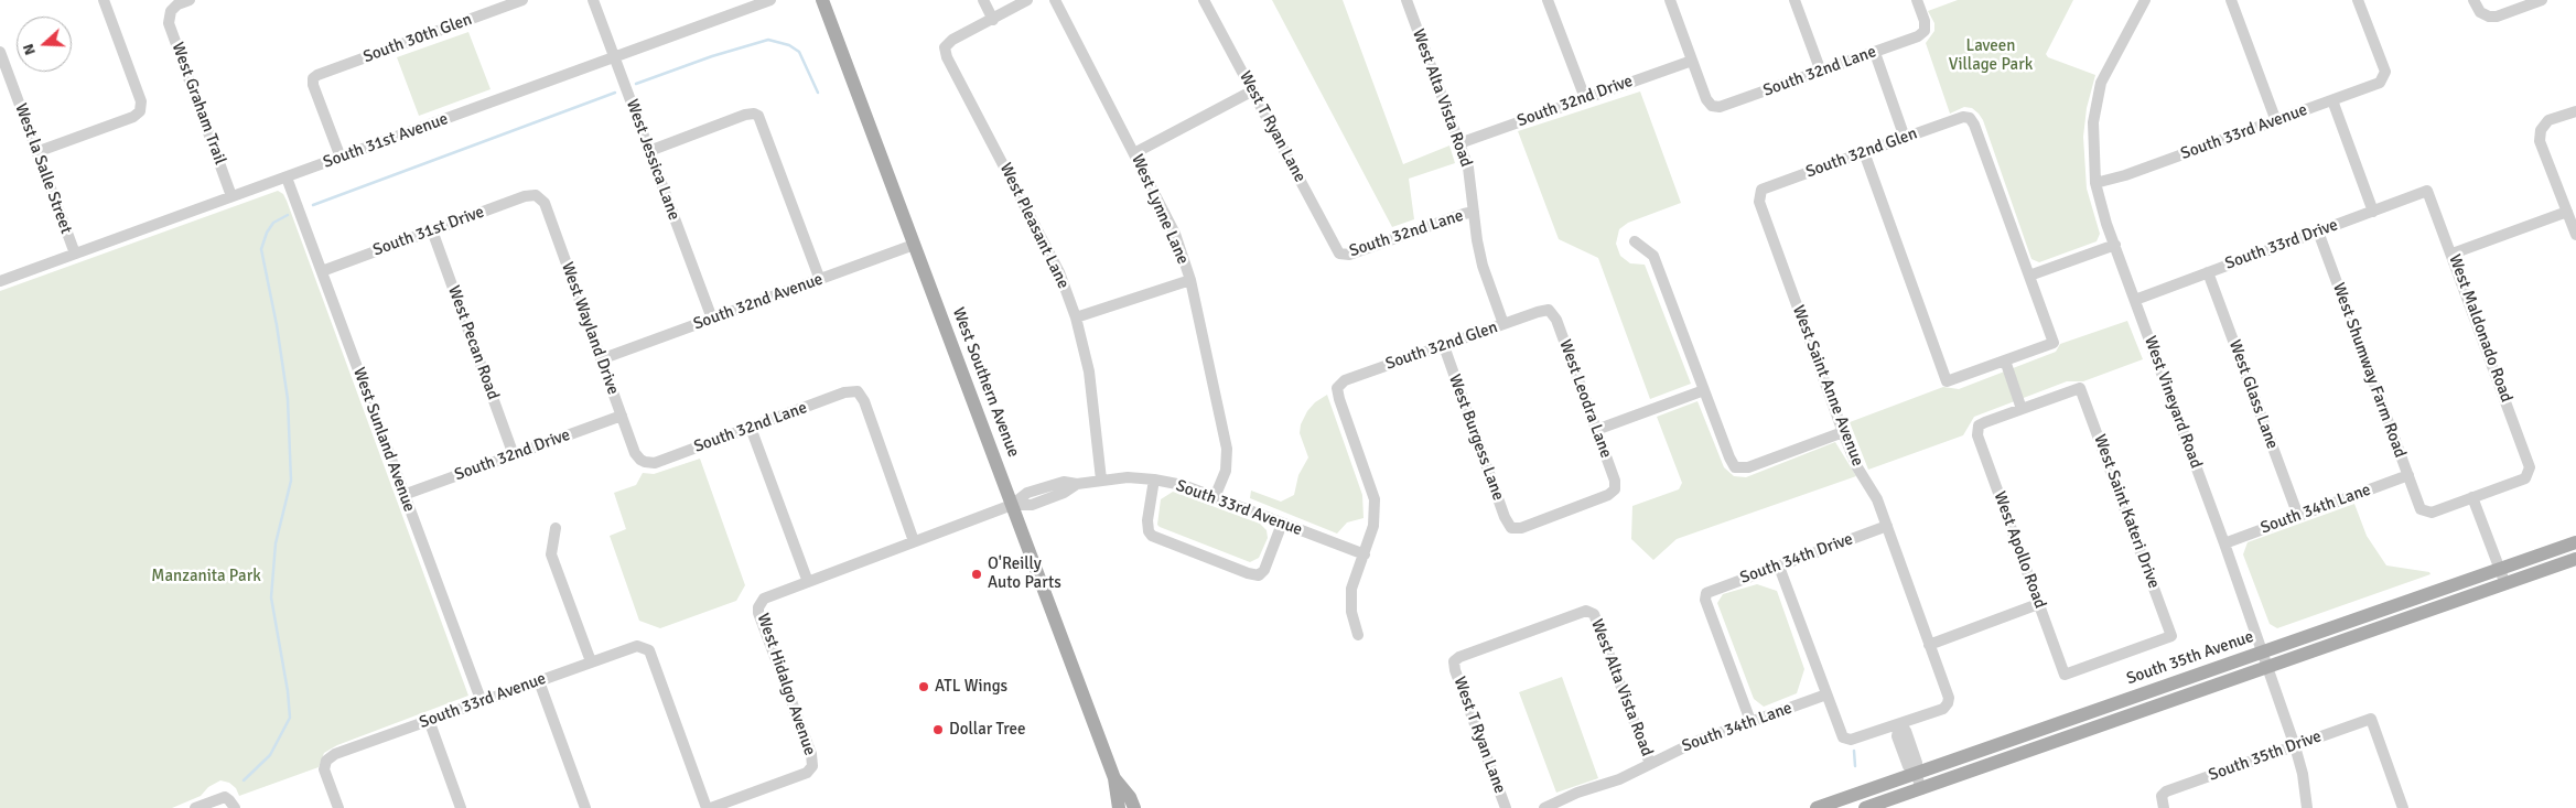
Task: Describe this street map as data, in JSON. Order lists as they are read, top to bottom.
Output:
{
  "streets": {
    "main road": ["West Southern Avenue", "South 35th Avenue"],
    "street": [
      "South 30th Glen",
      "South 32nd Lane",
      "West Alta Vista Road",
      "South 32nd Drive",
      "West Graham Trail",
      "West T Ryan Lane",
      "South 33rd Avenue",
      "South 31st Avenue",
      "South 32nd Glen",
      "West Jessica Lane",
      "West la Salle Street",
      "West Lynne Lane",
      "West Pleasant Lane",
      "South 31st Drive",
      "South 33rd Drive",
      "South 32nd Avenue",
      "West Wayland Drive",
      "West Maldonado Road",
      "West Pecan Road",
      "West Shumway Farm Road",
      "West Saint Anne Avenue",
      "West Glass Lane",
      "West Leodra Lane",
      "West Vineyard Road",
      "West Burgess Lane",
      "West Sunland Avenue",
      "South 34th Lane",
      "West Saint Kateri Drive",
      "West Apollo Road",
      "South 34th Drive",
      "West Hidalgo Avenue",
      "South 35th Drive"
    ]
  },
  "crossings": [
    ["South 30th Glen", "South 31st Avenue"],
    ["South 32nd Lane", "West Alta Vista Road"],
    ["South 32nd Lane", "South 32nd Drive"],
    ["South 32nd Lane", "West T Ryan Lane"],
    ["South 32nd Lane", "South 33rd Avenue"],
    ["South 32nd Lane", "West Wayland Drive"],
    ["West Alta Vista Road", "South 32nd Drive"],
    ["West Alta Vista Road", "West T Ryan Lane"],
    ["West Alta Vista Road", "South 32nd Glen"],
    ["West Alta Vista Road", "South 34th Lane"],
    ["South 32nd Drive", "West Wayland Drive"],
    ["South 32nd Drive", "West Pecan Road"],
    ["South 32nd Drive", "West Sunland Avenue"],
    ["West Graham Trail", "South 31st Avenue"],
    ["South 33rd Avenue", "South 32nd Glen"],
    ["South 33rd Avenue", "West Lynne Lane"],
    ["South 33rd Avenue", "West Pleasant Lane"],
    ["South 33rd Avenue", "West Southern Avenue"],
    ["South 33rd Avenue", "West Vineyard Road"],
    ["South 33rd Avenue", "West Sunland Avenue"],
    ["South 33rd Avenue", "West Hidalgo Avenue"],
    ["South 31st Avenue", "West Jessica Lane"],
    ["South 31st Avenue", "West la Salle Street"],
    ["South 31st Avenue", "West Sunland Avenue"],
    ["South 32nd Glen", "West Saint Anne Avenue"],
    ["South 32nd Glen", "West Leodra Lane"],
    ["South 32nd Glen", "West Burgess Lane"],
    ["West Jessica Lane", "South 32nd Avenue"],
    ["South 31st Drive", "West Wayland Drive"],
    ["South 31st Drive", "West Pecan Road"],
    ["South 31st Drive", "West Sunland Avenue"],
    ["South 33rd Drive", "West Maldonado Road"],
    ["South 33rd Drive", "West Shumway Farm Road"],
    ["South 33rd Drive", "West Glass Lane"],
    ["South 33rd Drive", "West Vineyard Road"],
    ["South 32nd Avenue", "West Wayland Drive"],
    ["South 32nd Avenue", "West Southern Avenue"],
    ["West Maldonado Road", "West Shumway Farm Road"],
    ["West Shumway Farm Road", "South 34th Lane"],
    ["West Saint Anne Avenue", "South 34th Drive"],
    ["West Glass Lane", "South 34th Lane"],
    ["West Leodra Lane", "West Burgess Lane"],
    ["West Vineyard Road", "South 34th Lane"],
    ["West Vineyard Road", "South 35th Avenue"],
    ["West Vineyard Road", "South 35th Drive"],
    ["South 34th Lane", "South 34th Drive"],
    ["West Saint Kateri Drive", "West Apollo Road"]
  ],
  "parks": ["Laveen Village Park", "Manzanita Park"],
  "places": ["O'Reilly Auto Parts", "ATL Wings", "Dollar Tree"],
  "north": "left"
}
